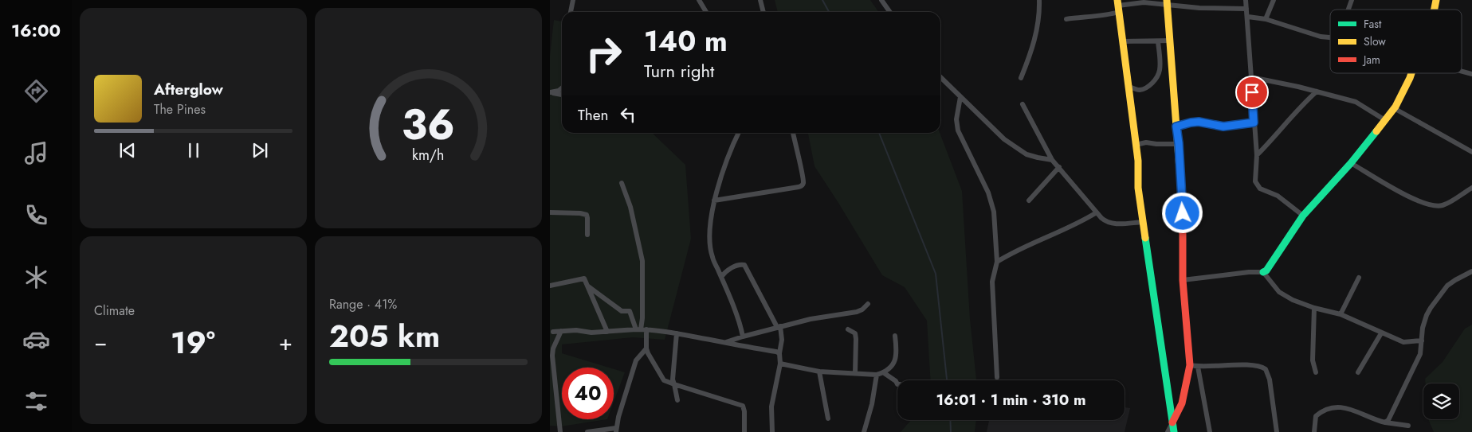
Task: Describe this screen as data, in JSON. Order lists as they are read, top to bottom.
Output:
{
  "legend": ["Fast", "Slow", "Jam"],
  "page": {
    "tabs": "16:00",
    "turn": ["140 m", "Turn right"],
    "song": ["Afterglow", "The Pines"],
    "then": "Then",
    "tile": [
      "Climate",
      ["Range · 41%", "205 km"]
    ],
    "heat": ["−", "19°", "+"],
    "limit": "40",
    "trip": "16:01 · 1 min · 310 m",
    "gauge": ["36", "km/h"]
  }
}
